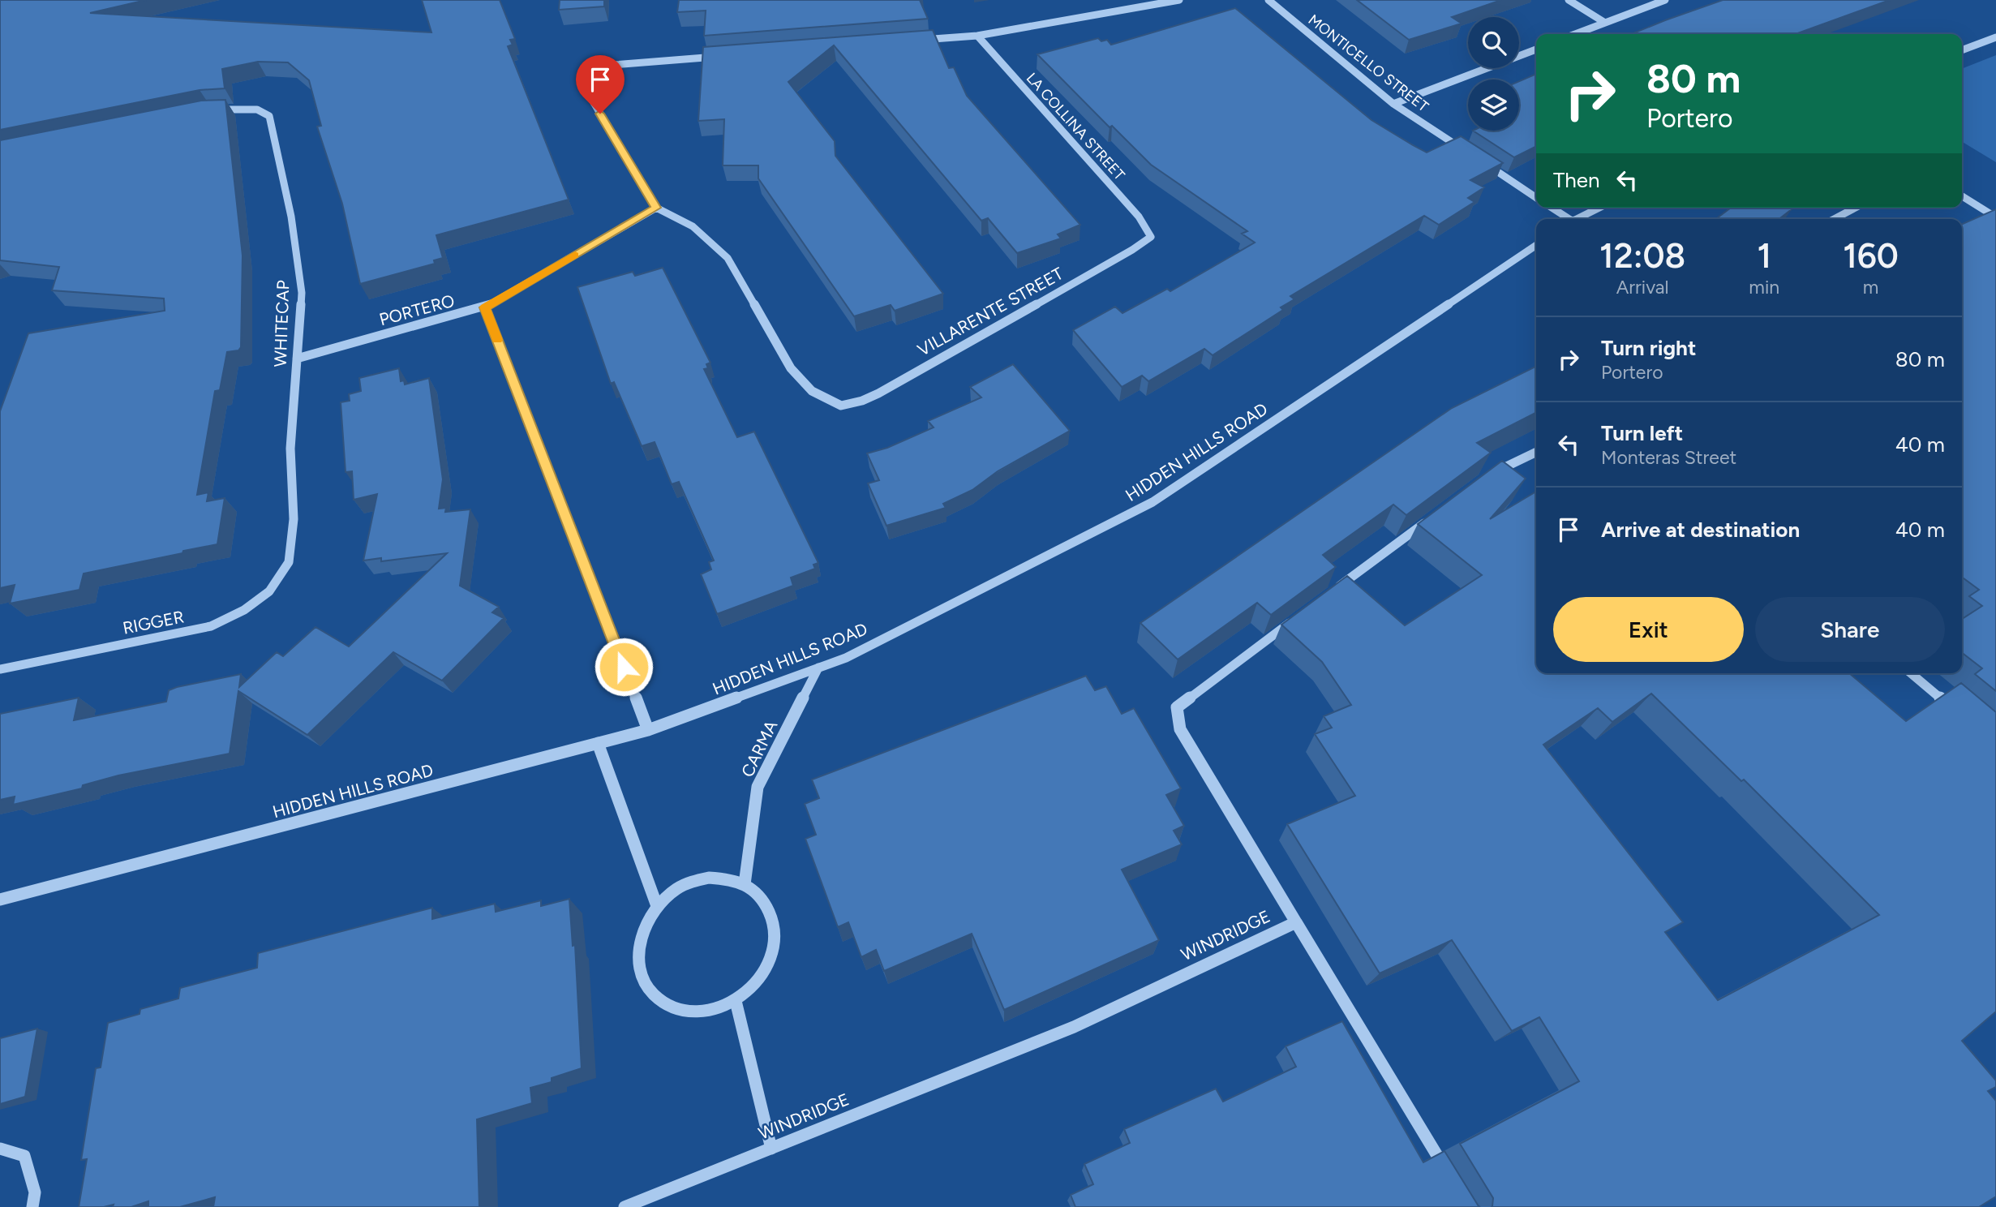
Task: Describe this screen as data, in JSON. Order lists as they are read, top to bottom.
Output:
{
  "streets": {
    "street": [
      "MONTICELLO STREET",
      "LA COLLINA STREET",
      "PORTERO",
      "VILLARENTE STREET",
      "WHITECAP",
      "HIDDEN HILLS ROAD",
      "RIGGER",
      "CARMA",
      "WINDRIDGE"
    ]
  },
  "crossings": [
    ["LA COLLINA STREET", "VILLARENTE STREET"],
    ["PORTERO", "VILLARENTE STREET"],
    ["PORTERO", "WHITECAP"],
    ["WHITECAP", "RIGGER"],
    ["HIDDEN HILLS ROAD", "CARMA"]
  ],
  "page": {
    "turn": ["80 m", "Portero"],
    "then": "Then",
    "eta": [
      "12:08",
      "Arrival",
      "1",
      "min",
      "160",
      "m"
    ],
    "list": [
      {
        "name": "Turn right",
        "note": "Portero",
        "value": "80 m"
      },
      {
        "name": "Turn left",
        "note": "Monteras Street",
        "value": "40 m"
      },
      {
        "name": "Arrive at destination",
        "value": "40 m"
      }
    ],
    "buttons": ["Exit", "Share"]
  }
}
